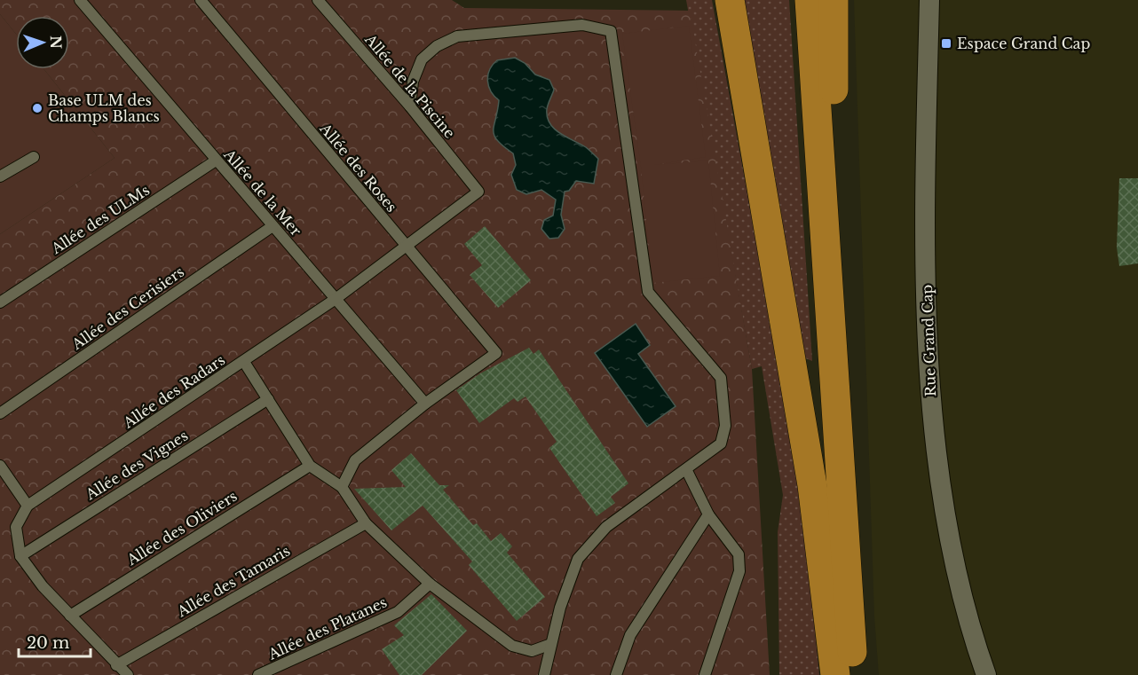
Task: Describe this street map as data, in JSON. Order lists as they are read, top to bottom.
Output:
{
  "streets": {
    "street": ["Rue Grand Cap"],
    "lane": [
      "Allée de la Piscine",
      "Allée des Roses",
      "Allée de la Mer",
      "Allée des ULMs",
      "Allée des Cerisiers",
      "Allée des Radars",
      "Allée des Vignes",
      "Allée des Oliviers",
      "Allée des Tamaris",
      "Allée des Platanes"
    ]
  },
  "crossings": [
    ["Allée de la Piscine", "Allée des Radars"],
    ["Allée des Roses", "Allée de la Mer"],
    ["Allée des Roses", "Allée des Radars"],
    ["Allée de la Mer", "Allée des ULMs"],
    ["Allée de la Mer", "Allée des Cerisiers"],
    ["Allée de la Mer", "Allée des Radars"]
  ],
  "places": {
    "transit": ["Espace Grand Cap"],
    "other": ["Base ULM des Champs Blancs"]
  },
  "scale_bar": "20 m",
  "north": "right"
}
